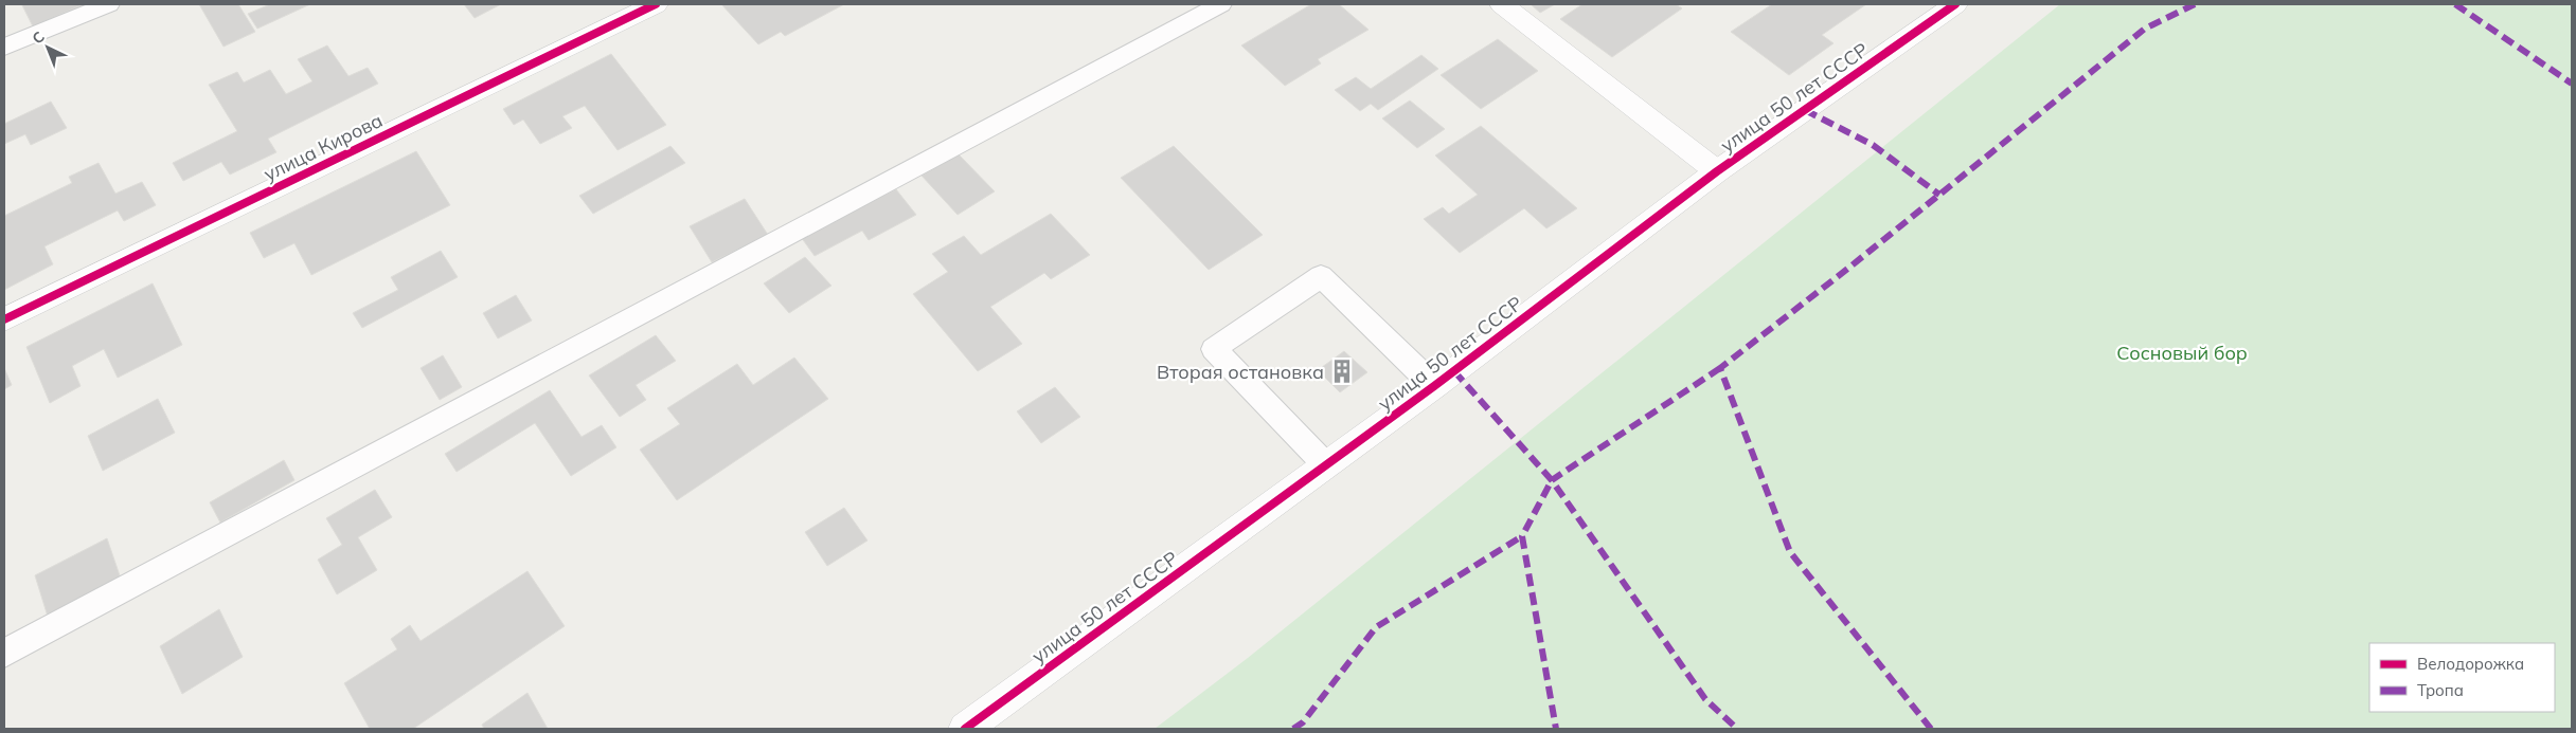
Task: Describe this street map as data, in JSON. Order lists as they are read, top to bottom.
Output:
{
  "streets": {
    "street": ["улица 50 лет СССР", "улица Кирова"]
  },
  "parks": ["Сосновый бор"],
  "places": {
    "building": ["Вторая остановка"]
  },
  "legend": ["Велодорожка", "Тропа"],
  "north": "top left"
}
